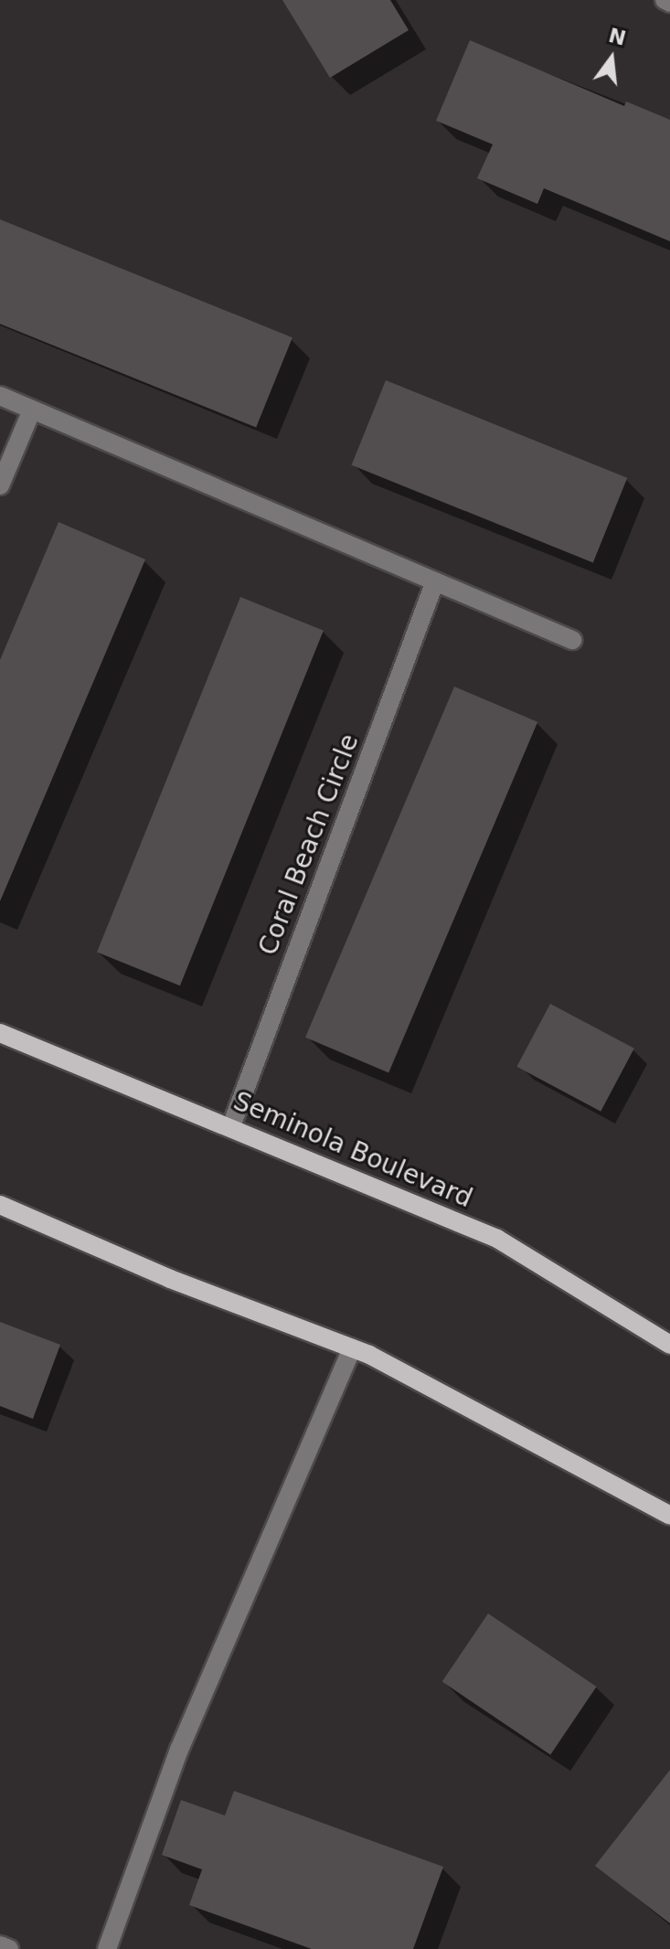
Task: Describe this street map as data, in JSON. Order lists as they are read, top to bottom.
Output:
{
  "streets": {
    "main road": ["Seminola Boulevard"],
    "street": ["Coral Beach Circle"]
  },
  "crossings": [
    ["Coral Beach Circle", "Seminola Boulevard"]
  ],
  "north": "top"
}
